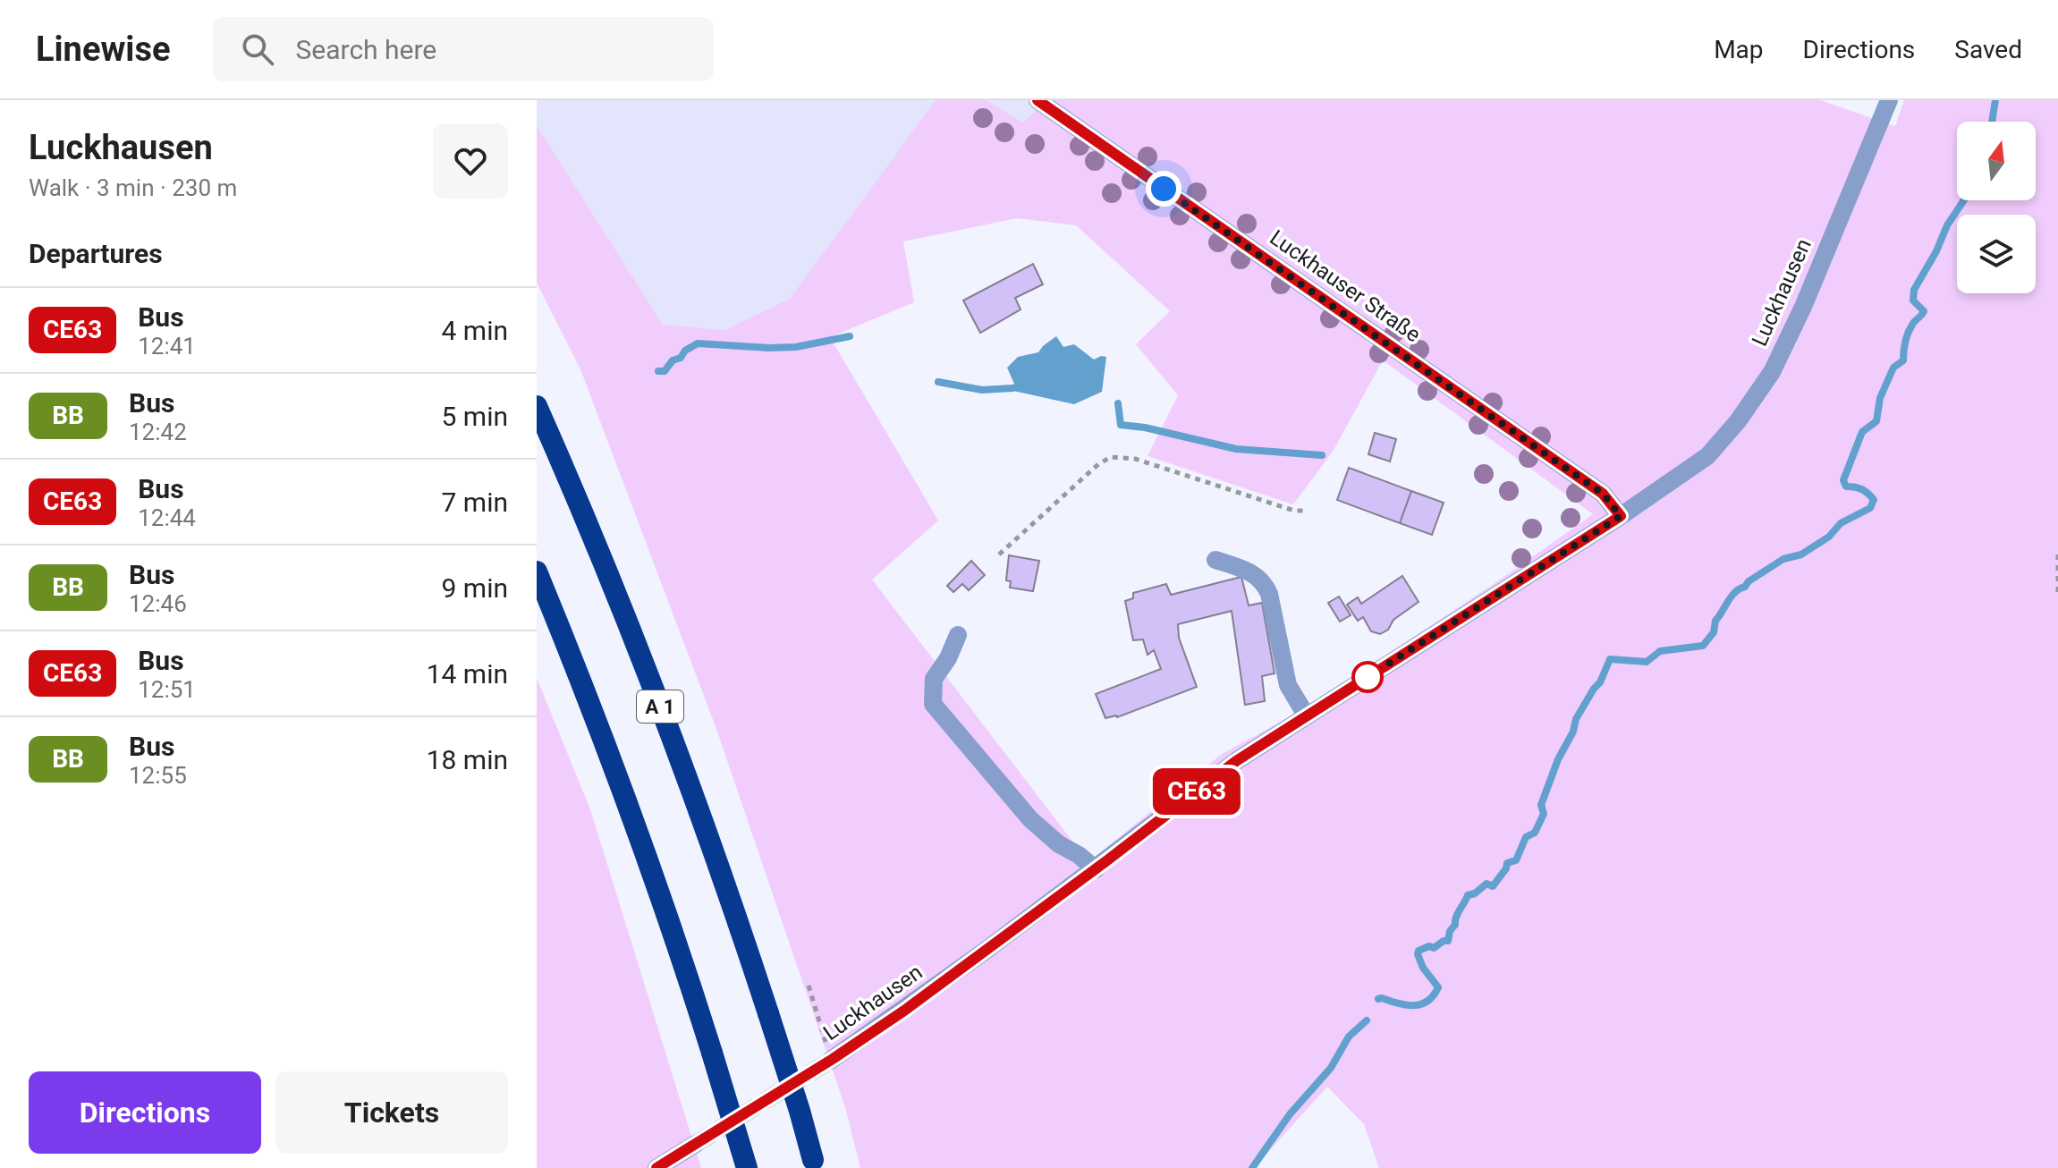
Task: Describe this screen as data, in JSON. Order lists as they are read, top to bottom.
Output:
{
  "streets": {
    "highway": ["A 1"],
    "street": ["Luckhauser Straße", "Luckhausen"]
  },
  "crossings": [
    ["Luckhauser Straße", "Luckhausen"]
  ],
  "lines": ["bus line CE63"],
  "north": "top",
  "page": {
    "header": "Linewise",
    "search": "Search here",
    "nav": ["Map", "Directions", "Saved"],
    "heading": [
      ["Luckhausen", "Walk · 3 min · 230 m"],
      "Departures"
    ],
    "on_map": "CE63",
    "list": [
      {
        "mark": "CE63",
        "name": "Bus",
        "note": "12:41",
        "value": "4 min"
      },
      {
        "mark": "BB",
        "name": "Bus",
        "note": "12:42",
        "value": "5 min"
      },
      {
        "mark": "CE63",
        "name": "Bus",
        "note": "12:44",
        "value": "7 min"
      },
      {
        "mark": "BB",
        "name": "Bus",
        "note": "12:46",
        "value": "9 min"
      },
      {
        "mark": "CE63",
        "name": "Bus",
        "note": "12:51",
        "value": "14 min"
      },
      {
        "mark": "BB",
        "name": "Bus",
        "note": "12:55",
        "value": "18 min"
      }
    ],
    "buttons": ["Directions", "Tickets"]
  }
}
